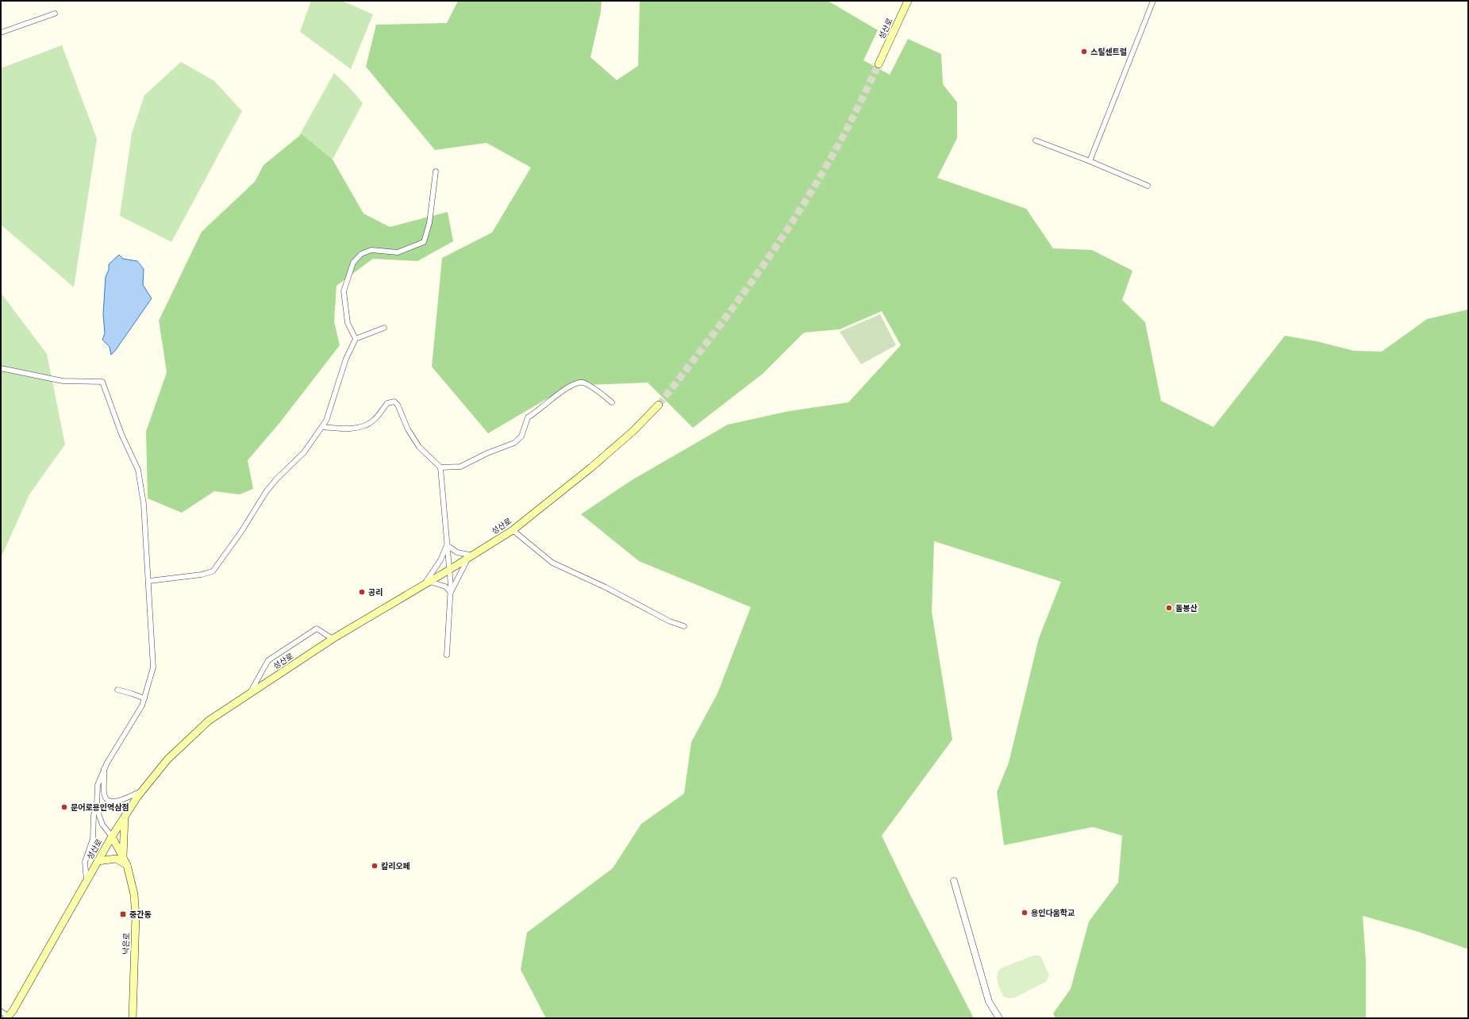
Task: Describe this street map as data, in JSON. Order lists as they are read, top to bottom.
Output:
{
  "streets": {
    "main road": ["성산로", "낙은로"]
  },
  "crossings": [
    ["성산로", "낙은로"]
  ],
  "places": {
    "other": [
      "스틸센트럴",
      "공리",
      "돌봉산",
      "문어로용인역삼점",
      "칼리오페",
      "용인다움학교"
    ],
    "transit": ["중간동"]
  }
}
